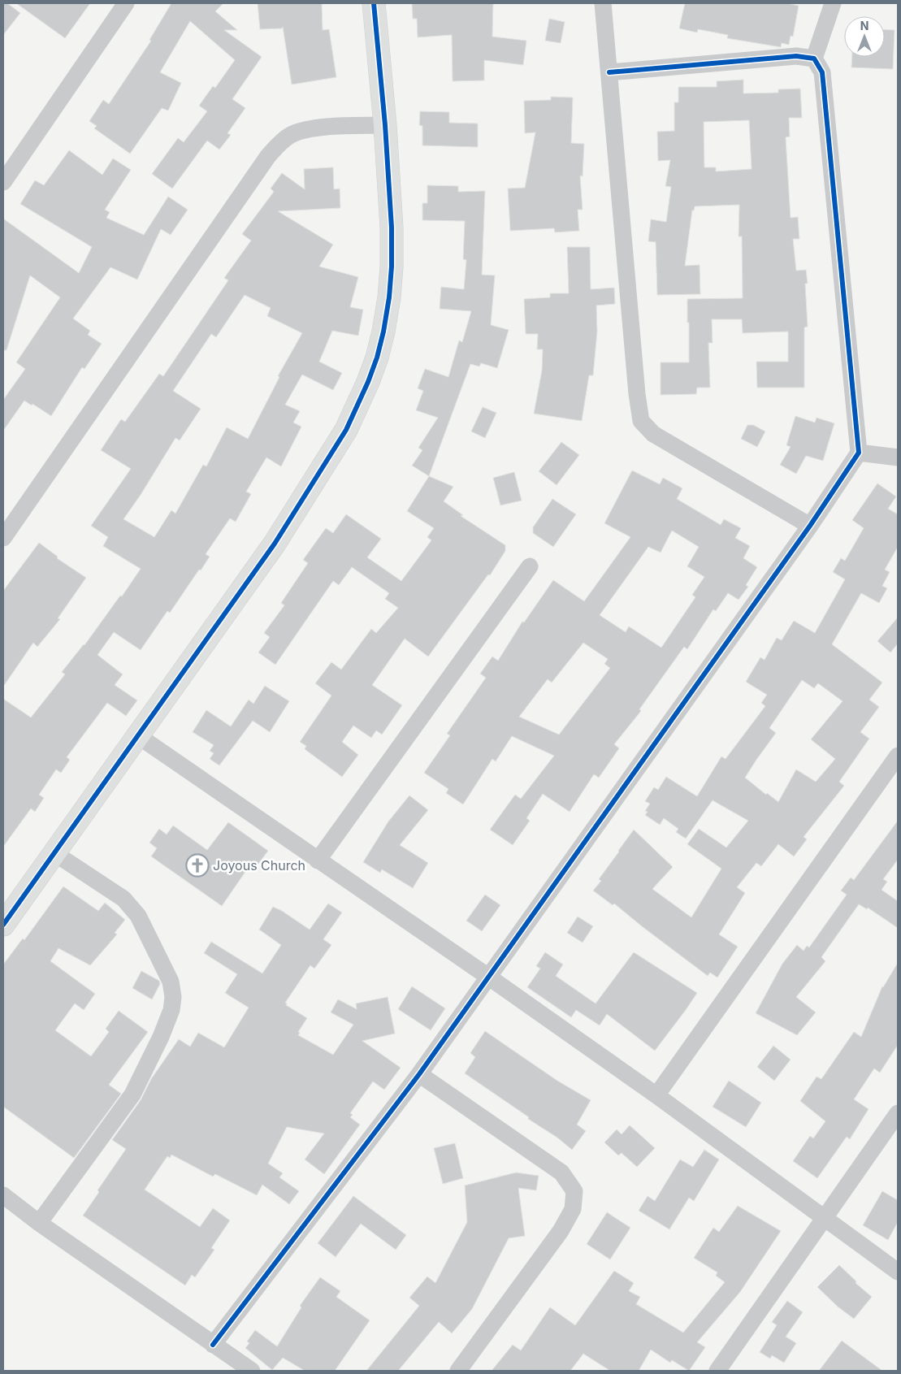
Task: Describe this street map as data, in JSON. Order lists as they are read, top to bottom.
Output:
{
  "places": {
    "church": ["Joyous Church"]
  },
  "north": "top"
}
